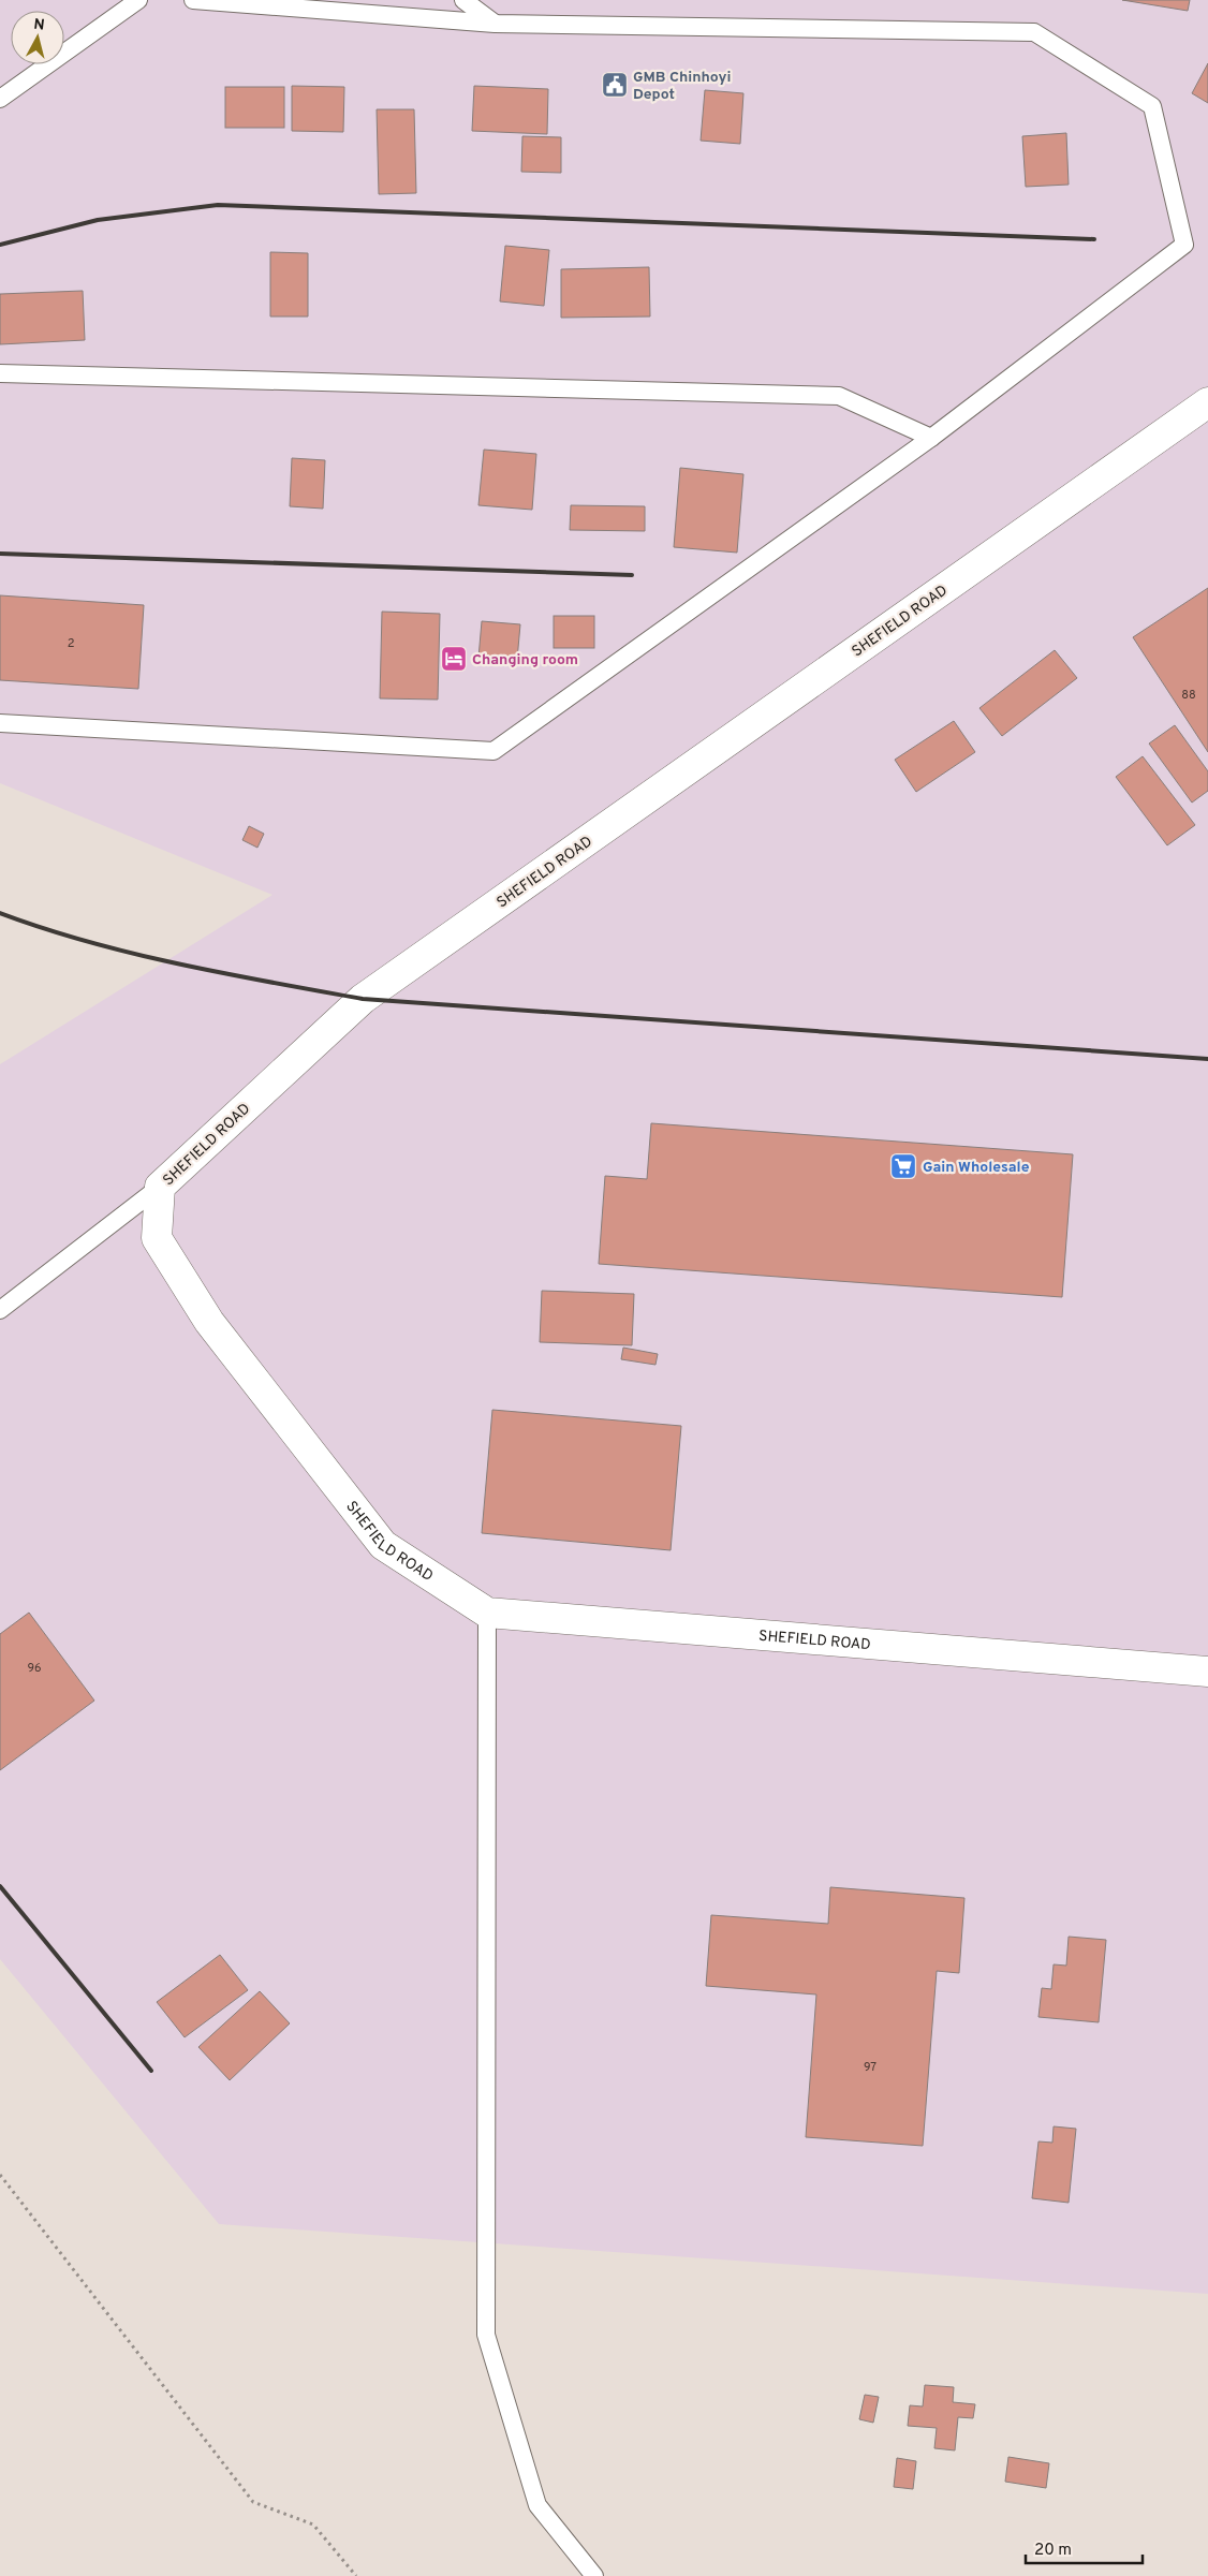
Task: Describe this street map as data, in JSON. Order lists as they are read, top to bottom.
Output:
{
  "streets": {
    "street": ["SHEFIELD ROAD"]
  },
  "places": {
    "public building": ["GMB Chinhoyi Depot"],
    "hotel": ["Changing room"],
    "supermarket": ["Gain Wholesale"]
  },
  "house_numbers": [
    "2",
    "88",
    "96",
    "97"
  ],
  "scale_bar": "20 m",
  "north": "top"
}
